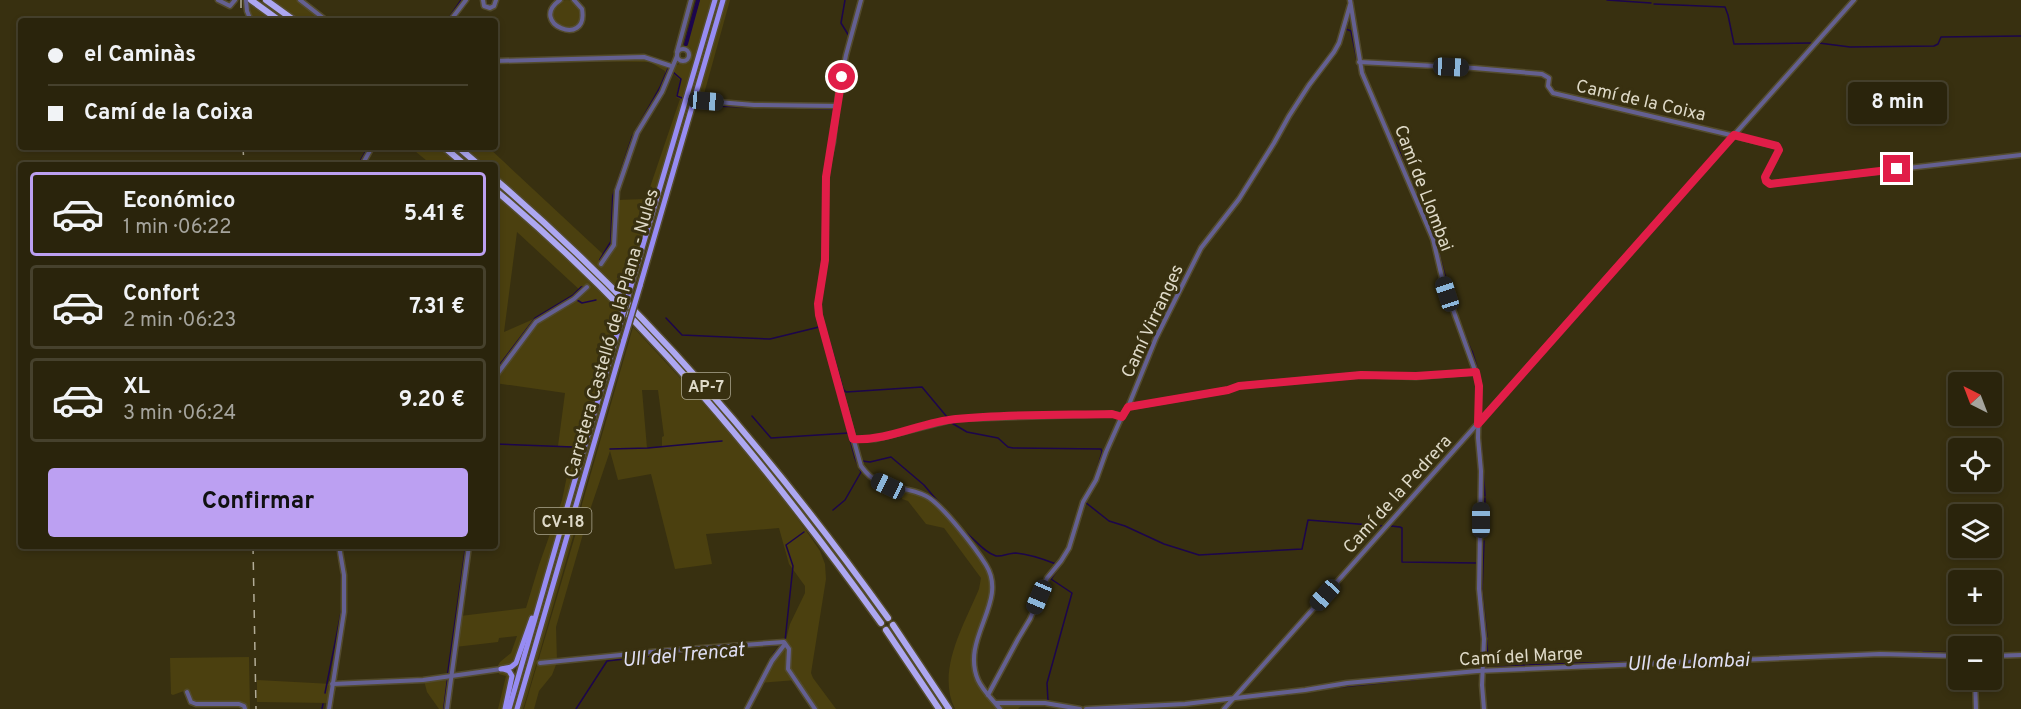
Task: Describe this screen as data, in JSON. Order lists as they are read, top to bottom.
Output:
{
  "streets": {
    "highway": ["AP-7"],
    "main road": ["Carretera Castelló de la Plana - Nules", "CV-18"],
    "street": [
      "Camí de la Coixa",
      "Camí de Llombai",
      "Camí Virranges",
      "Camí de la Pedrera",
      "Camí del Marge"
    ]
  },
  "crossings": [
    ["Camí de la Coixa", "Camí de Llombai"],
    ["Camí de la Coixa", "Camí de la Pedrera"],
    ["Camí de Llombai", "Camí Virranges"],
    ["Camí de Llombai", "Camí de la Pedrera"],
    ["Camí de Llombai", "Camí del Marge"],
    ["Carretera Castelló de la Plana - Nules", "CV-18"],
    ["Camí de la Pedrera", "Camí del Marge"]
  ],
  "water": ["Ull del Trencat", "Ull de Llombai"],
  "north": "top left",
  "page": {
    "banner": ["el Caminàs", "Camí de la Coixa"],
    "bubble": "8 min",
    "list": [
      {
        "name": "Económico",
        "note": "1 min · 06:22",
        "value": "5.41 €"
      },
      {
        "name": "Confort",
        "note": "2 min · 06:23",
        "value": "7.31 €"
      },
      {
        "name": "XL",
        "note": "3 min · 06:24",
        "value": "9.20 €"
      }
    ],
    "map_buttons": ["+", "−"],
    "buttons": "Confirmar"
  }
}
